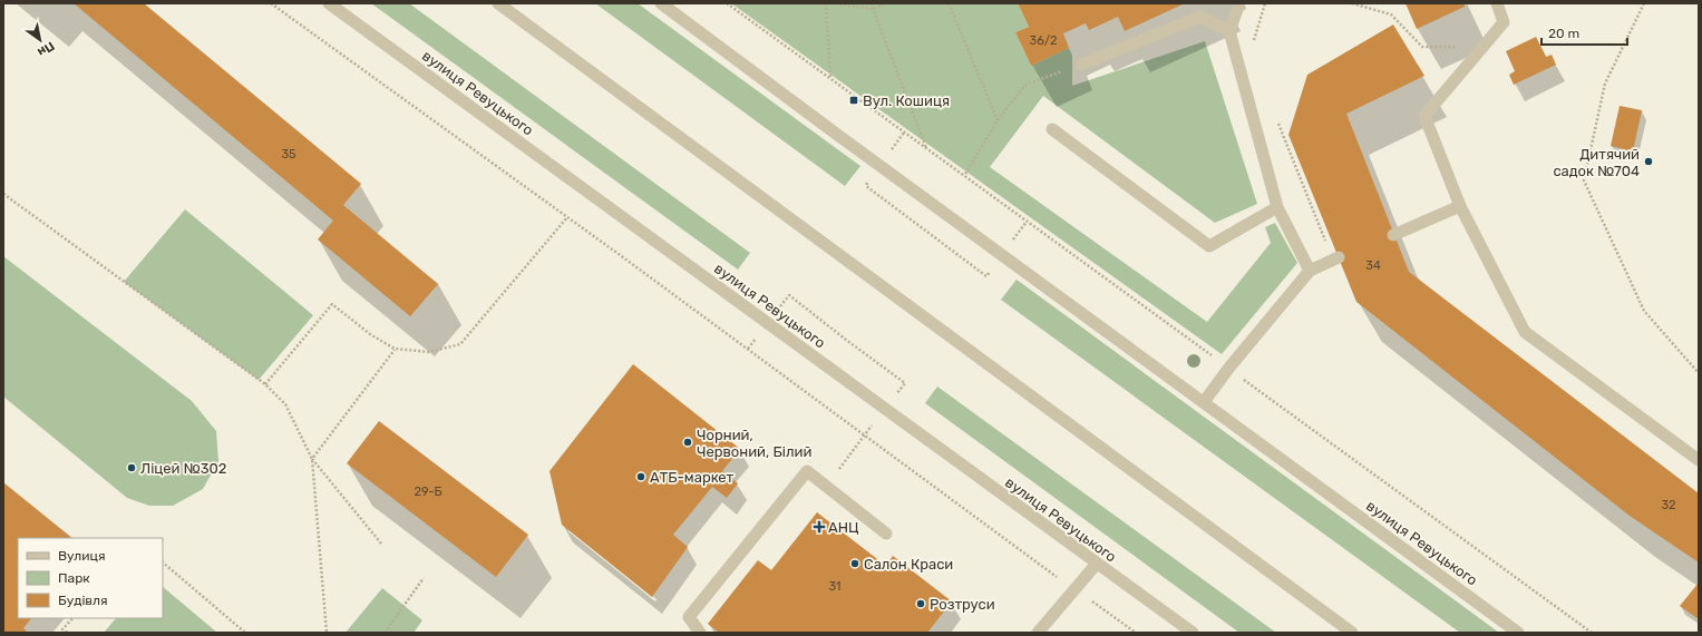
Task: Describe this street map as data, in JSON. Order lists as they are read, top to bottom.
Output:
{
  "streets": {
    "street": ["вулиця Ревуцького"]
  },
  "places": {
    "transit": ["Вул. Кошиця"],
    "other": [
      "Дитячий садок №704",
      "Чорний, Червоний, Білий",
      "Ліцей №302",
      "АТБ-маркет",
      "Салон Краси",
      "Розтруси"
    ],
    "health": ["АНЦ"]
  },
  "house_numbers": [
    "36/2",
    "35",
    "34",
    "29-Б",
    "32",
    "31"
  ],
  "legend": ["Вулиця", "Парк", "Будівля"],
  "scale_bar": "20 m",
  "north": "bottom right"
}
